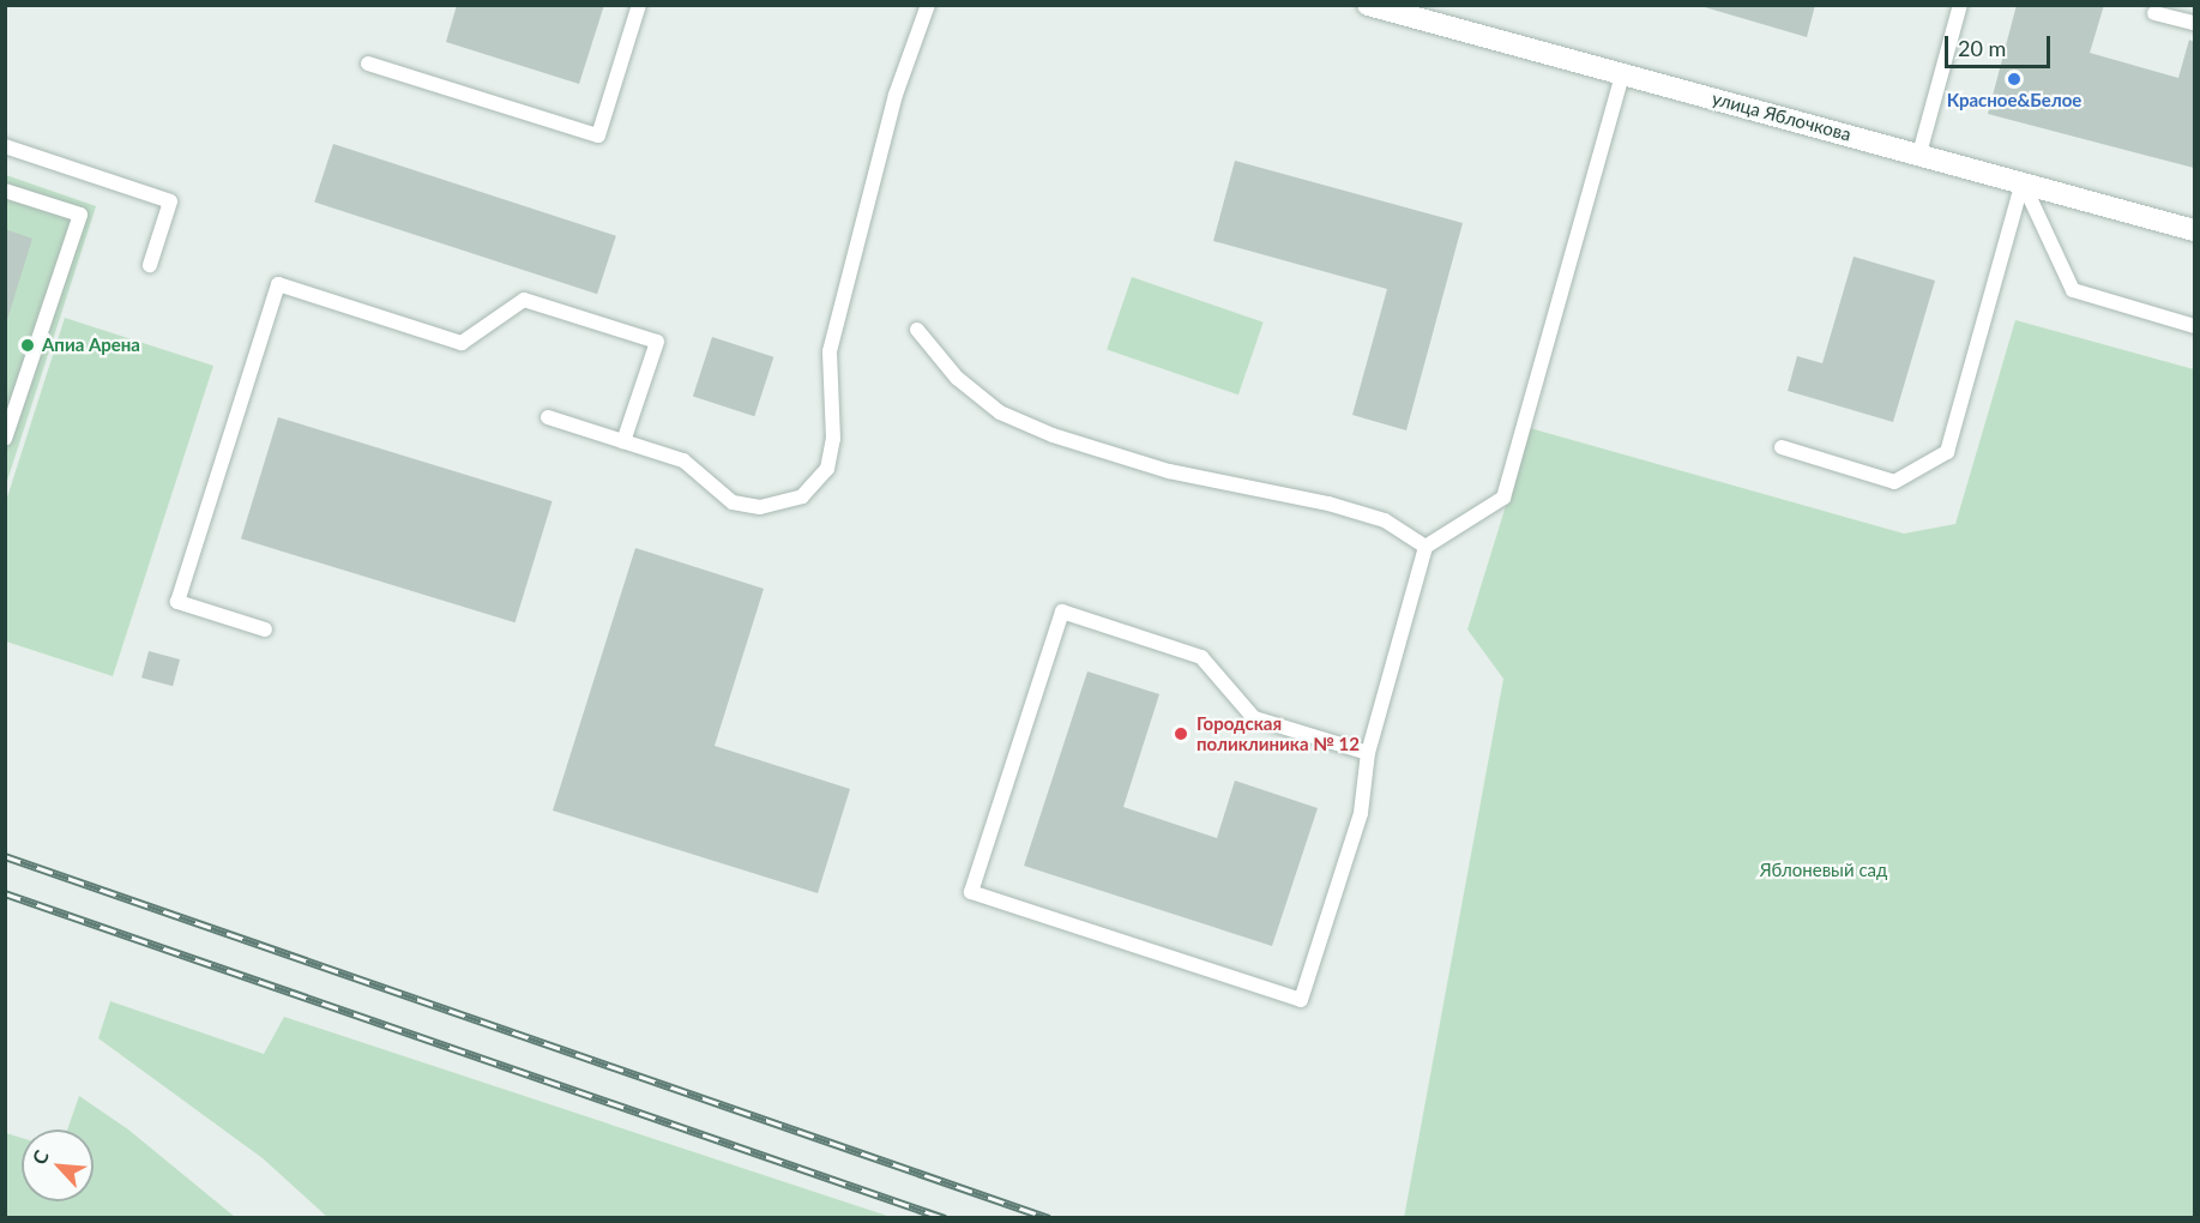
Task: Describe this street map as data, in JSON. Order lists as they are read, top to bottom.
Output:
{
  "streets": {
    "street": ["улица Яблочкова"]
  },
  "parks": ["Яблоневый сад"],
  "places": ["Красное&Белое", "Апиа Арена", "Городская поликлиника № 12"],
  "scale_bar": "20 m",
  "north": "top left"
}
